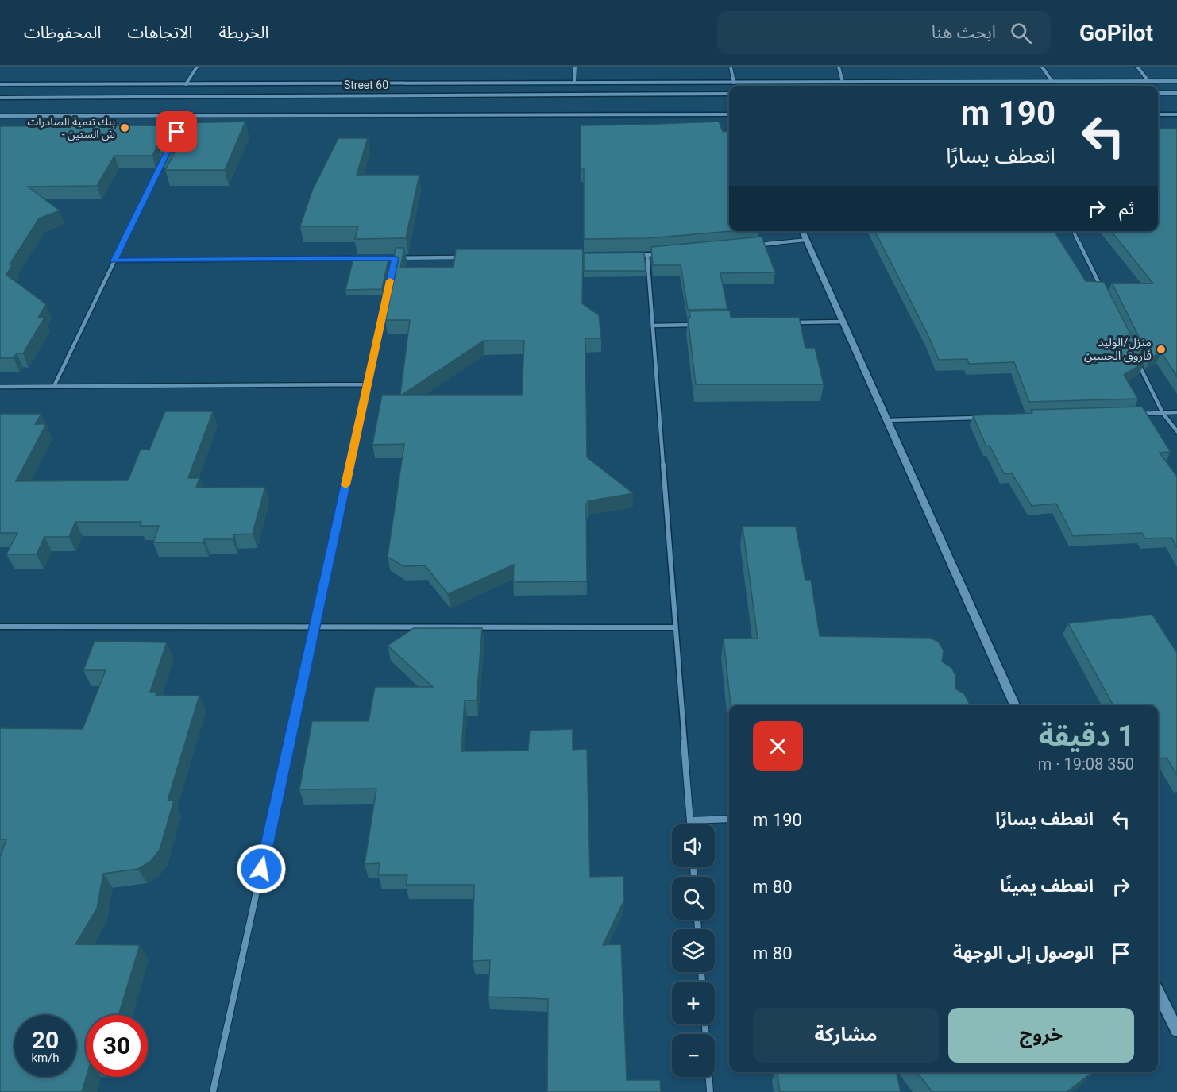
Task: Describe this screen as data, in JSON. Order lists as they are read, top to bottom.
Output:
{
  "streets": {
    "street": ["Street 60"]
  },
  "places": ["بنك تنمية الصادرات - ش الستين", "منزل/الوليد فاروق الحسين"],
  "page": {
    "header": "GoPilot",
    "search": "ابحث هنا",
    "nav": ["الخريطة", "الاتجاهات", "المحفوظات"],
    "turn": ["190 m", "انعطف يسارًا"],
    "then": "ثم",
    "heading": ["1 دقيقة", "350 m · 19:08"],
    "list": [
      {
        "name": "انعطف يسارًا",
        "value": "190 m"
      },
      {
        "name": "انعطف يمينًا",
        "value": "80 m"
      },
      {
        "name": "الوصول إلى الوجهة",
        "value": "80 m"
      }
    ],
    "map_buttons": ["+", "−"],
    "buttons": ["خروج", "مشاركة"],
    "speed": "20 km/h",
    "limit": "30"
  }
}
